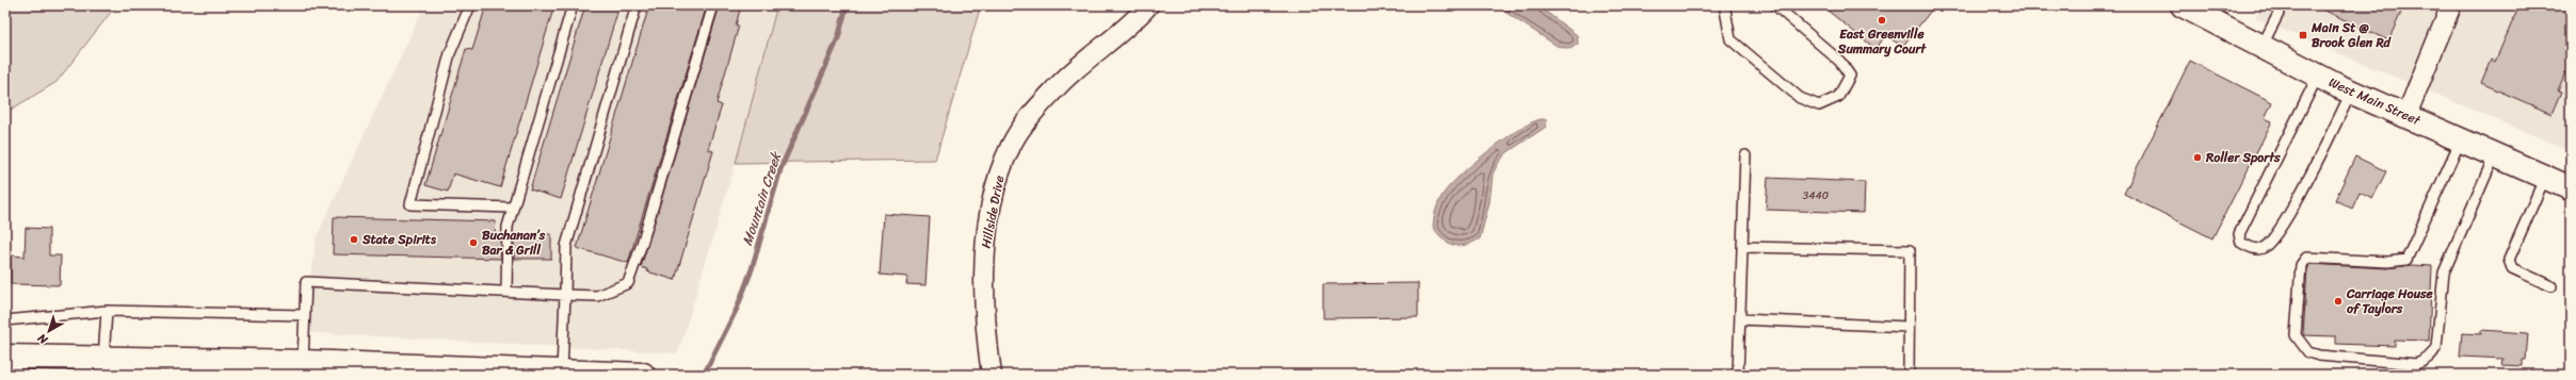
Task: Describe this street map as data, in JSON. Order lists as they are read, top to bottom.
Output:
{
  "streets": {
    "main road": ["West Main Street"],
    "street": ["Hillside Drive"]
  },
  "water": ["Mountain Creek"],
  "places": {
    "other": [
      "East Greenville Summary Court",
      "Roller Sports",
      "State Spirits",
      "Buchanan’s Bar & Grill",
      "Carriage House of Taylors"
    ],
    "transit": ["Main St @ Brook Glen Rd"]
  },
  "house_numbers": ["3440"],
  "north": "bottom left"
}
